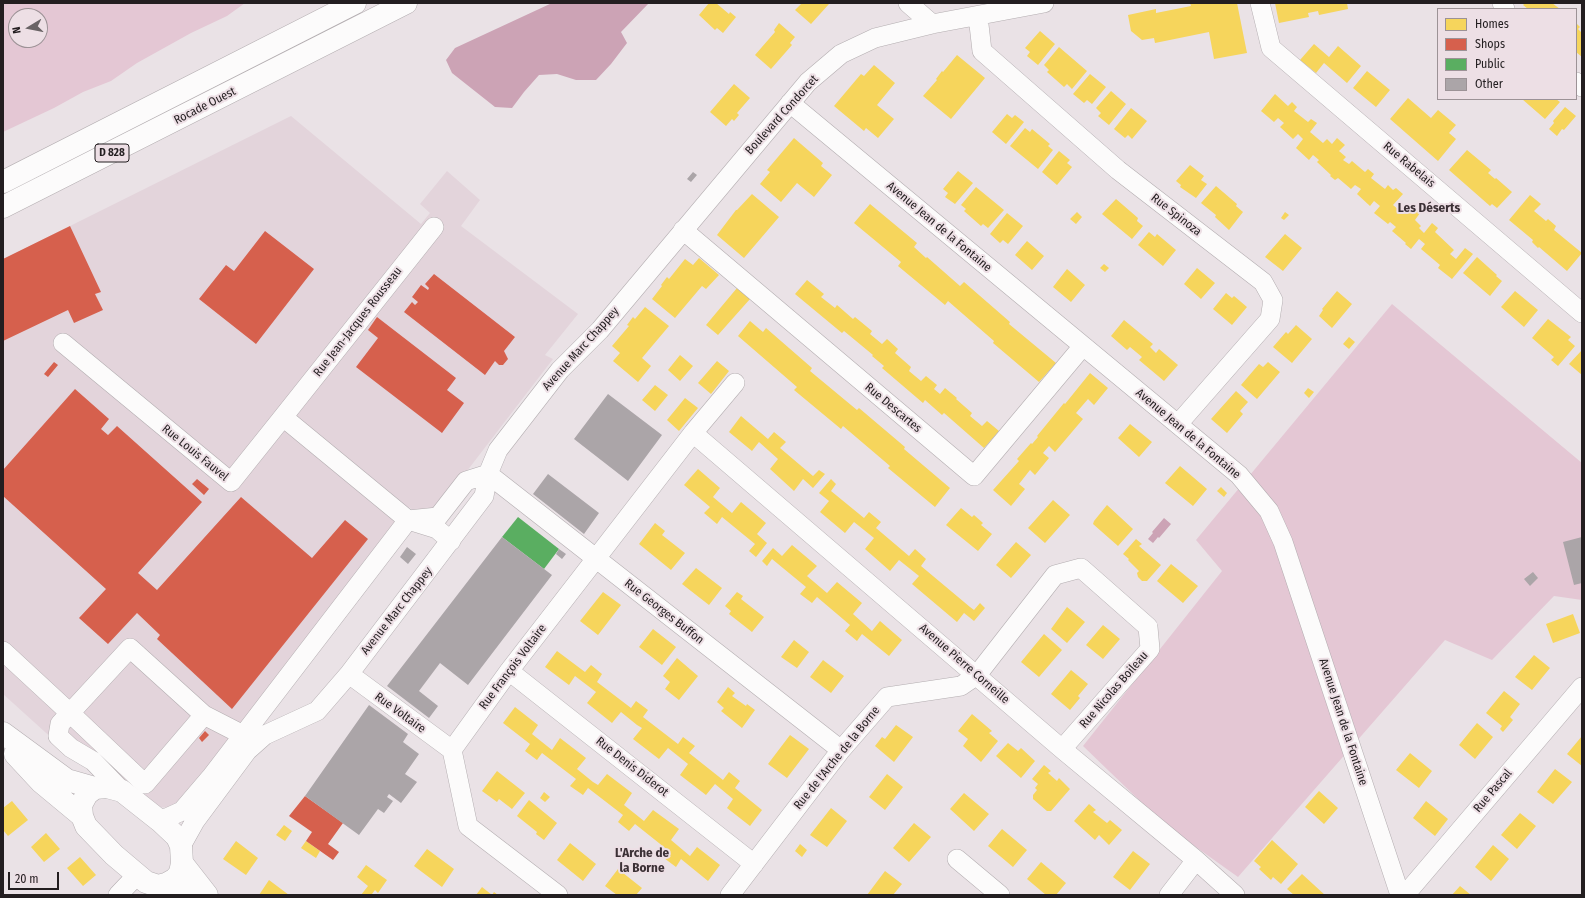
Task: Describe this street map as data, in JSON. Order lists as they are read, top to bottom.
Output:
{
  "streets": {
    "main road": ["Rocade Ouest", "D 828"],
    "street": [
      "Boulevard Condorcet",
      "Rue Rabelais",
      "Rue Spinoza",
      "Avenue Jean de la Fontaine",
      "Rue Jean-Jacques Rousseau",
      "Avenue Marc Chappey",
      "Rue Descartes",
      "Rue Louis Fauvel",
      "Rue Georges Buffon",
      "Avenue Pierre Corneille",
      "Rue François Voltaire",
      "Rue Nicolas Boileau",
      "Rue Voltaire",
      "Rue de l'Arche de la Borne",
      "Rue Denis Diderot",
      "Rue Pascal"
    ]
  },
  "crossings": [
    ["Boulevard Condorcet", "Rue Spinoza"],
    ["Boulevard Condorcet", "Avenue Jean de la Fontaine"],
    ["Boulevard Condorcet", "Avenue Marc Chappey"],
    ["Boulevard Condorcet", "Rue Descartes"],
    ["Rue Spinoza", "Avenue Jean de la Fontaine"],
    ["Avenue Jean de la Fontaine", "Rue Descartes"],
    ["Rue Jean-Jacques Rousseau", "Rue Louis Fauvel"],
    ["Avenue Marc Chappey", "Rue Descartes"],
    ["Avenue Marc Chappey", "Rue Georges Buffon"],
    ["Avenue Marc Chappey", "Rue Voltaire"],
    ["Rue Georges Buffon", "Rue François Voltaire"],
    ["Rue Georges Buffon", "Rue de l'Arche de la Borne"],
    ["Avenue Pierre Corneille", "Rue François Voltaire"],
    ["Avenue Pierre Corneille", "Rue Nicolas Boileau"],
    ["Avenue Pierre Corneille", "Rue de l'Arche de la Borne"],
    ["Rue François Voltaire", "Rue Voltaire"],
    ["Rue François Voltaire", "Rue Denis Diderot"],
    ["Rue Nicolas Boileau", "Rue de l'Arche de la Borne"],
    ["Rue de l'Arche de la Borne", "Rue Denis Diderot"]
  ],
  "districts": ["Les Déserts", "L'Arche de la Borne"],
  "legend": [
    "Homes",
    "Shops",
    "Public",
    "Other"
  ],
  "scale_bar": "20 m",
  "north": "left"
}
